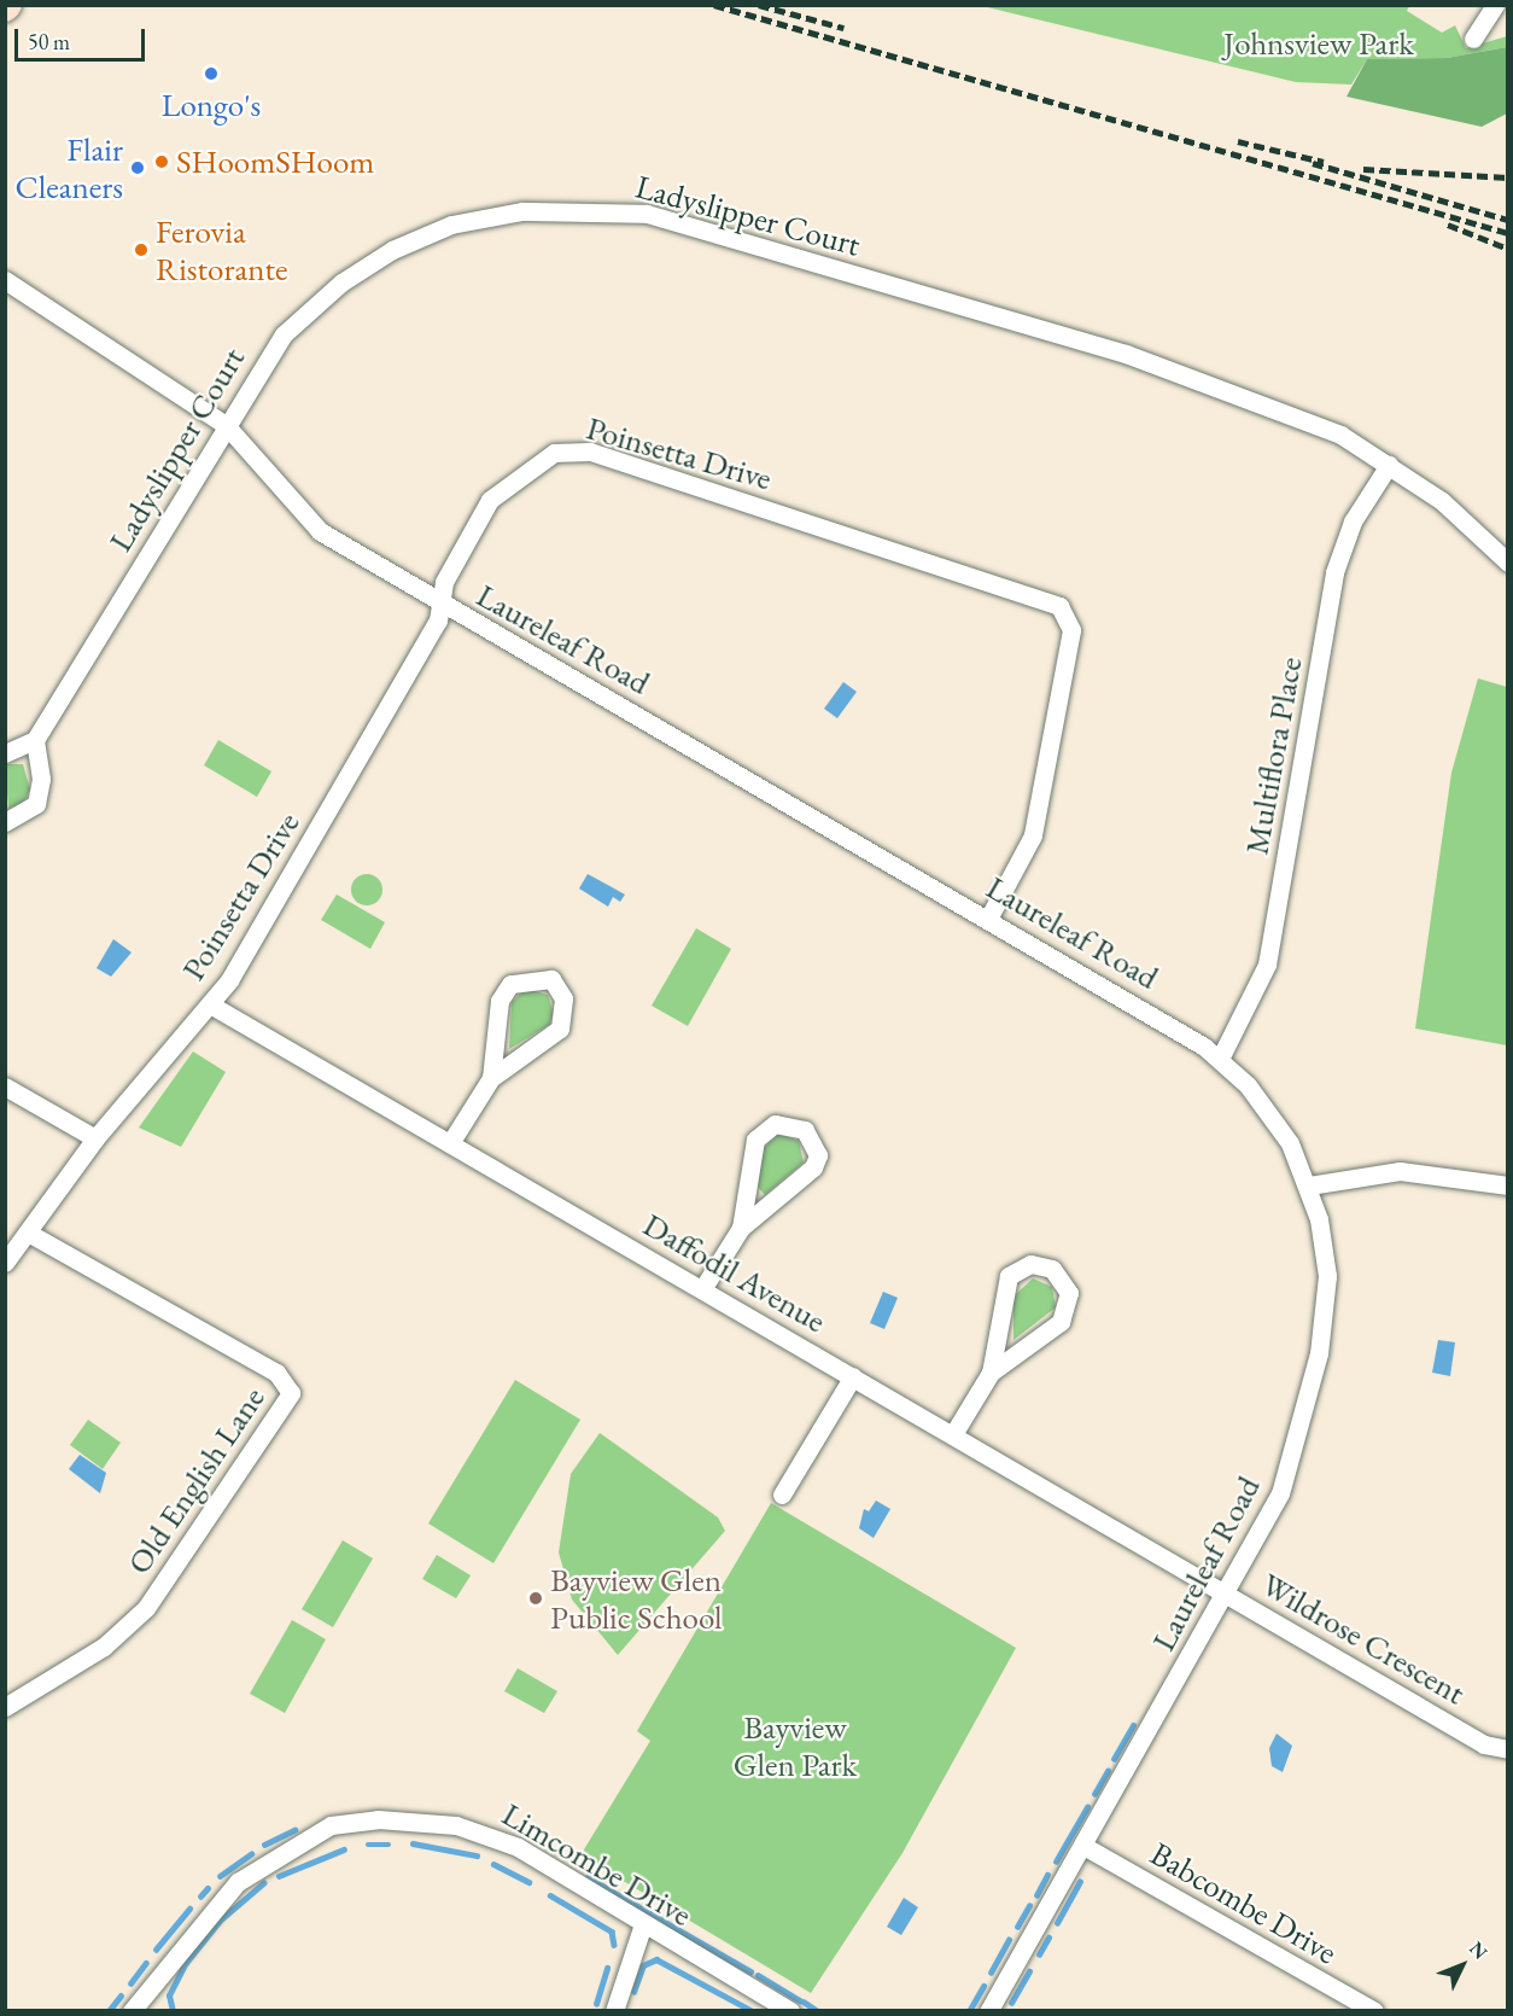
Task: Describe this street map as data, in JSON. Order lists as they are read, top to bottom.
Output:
{
  "streets": {
    "street": [
      "Ladyslipper Court",
      "Poinsetta Drive",
      "Laureleaf Road",
      "Multiflora Place",
      "Daffodil Avenue",
      "Old English Lane",
      "Wildrose Crescent",
      "Limcombe Drive",
      "Babcombe Drive"
    ]
  },
  "crossings": [
    ["Ladyslipper Court", "Laureleaf Road"],
    ["Ladyslipper Court", "Multiflora Place"],
    ["Poinsetta Drive", "Laureleaf Road"],
    ["Poinsetta Drive", "Daffodil Avenue"],
    ["Poinsetta Drive", "Old English Lane"],
    ["Laureleaf Road", "Multiflora Place"],
    ["Laureleaf Road", "Daffodil Avenue"],
    ["Laureleaf Road", "Wildrose Crescent"],
    ["Laureleaf Road", "Babcombe Drive"],
    ["Daffodil Avenue", "Wildrose Crescent"]
  ],
  "parks": ["Johnsview Park", "Bayview Glen Park"],
  "places": [
    "Longo's",
    "SHoomSHoom",
    "Flair Cleaners",
    "Ferovia Ristorante",
    "Bayview Glen Public School"
  ],
  "scale_bar": "50 m",
  "north": "top right"
}
